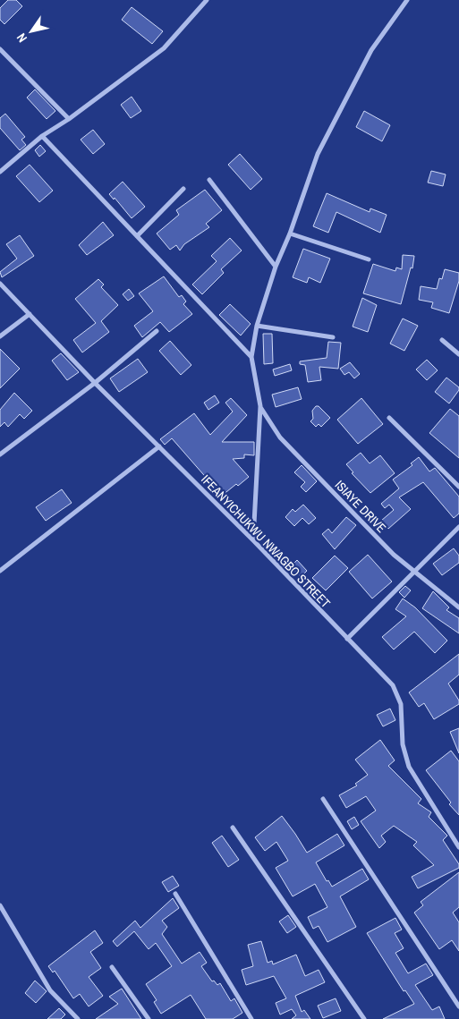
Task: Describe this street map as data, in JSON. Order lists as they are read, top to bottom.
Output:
{
  "streets": {
    "street": ["ISIAYE DRIVE", "IFEANYICHUKWU NWAGBO STREET"]
  },
  "north": "bottom left"
}
